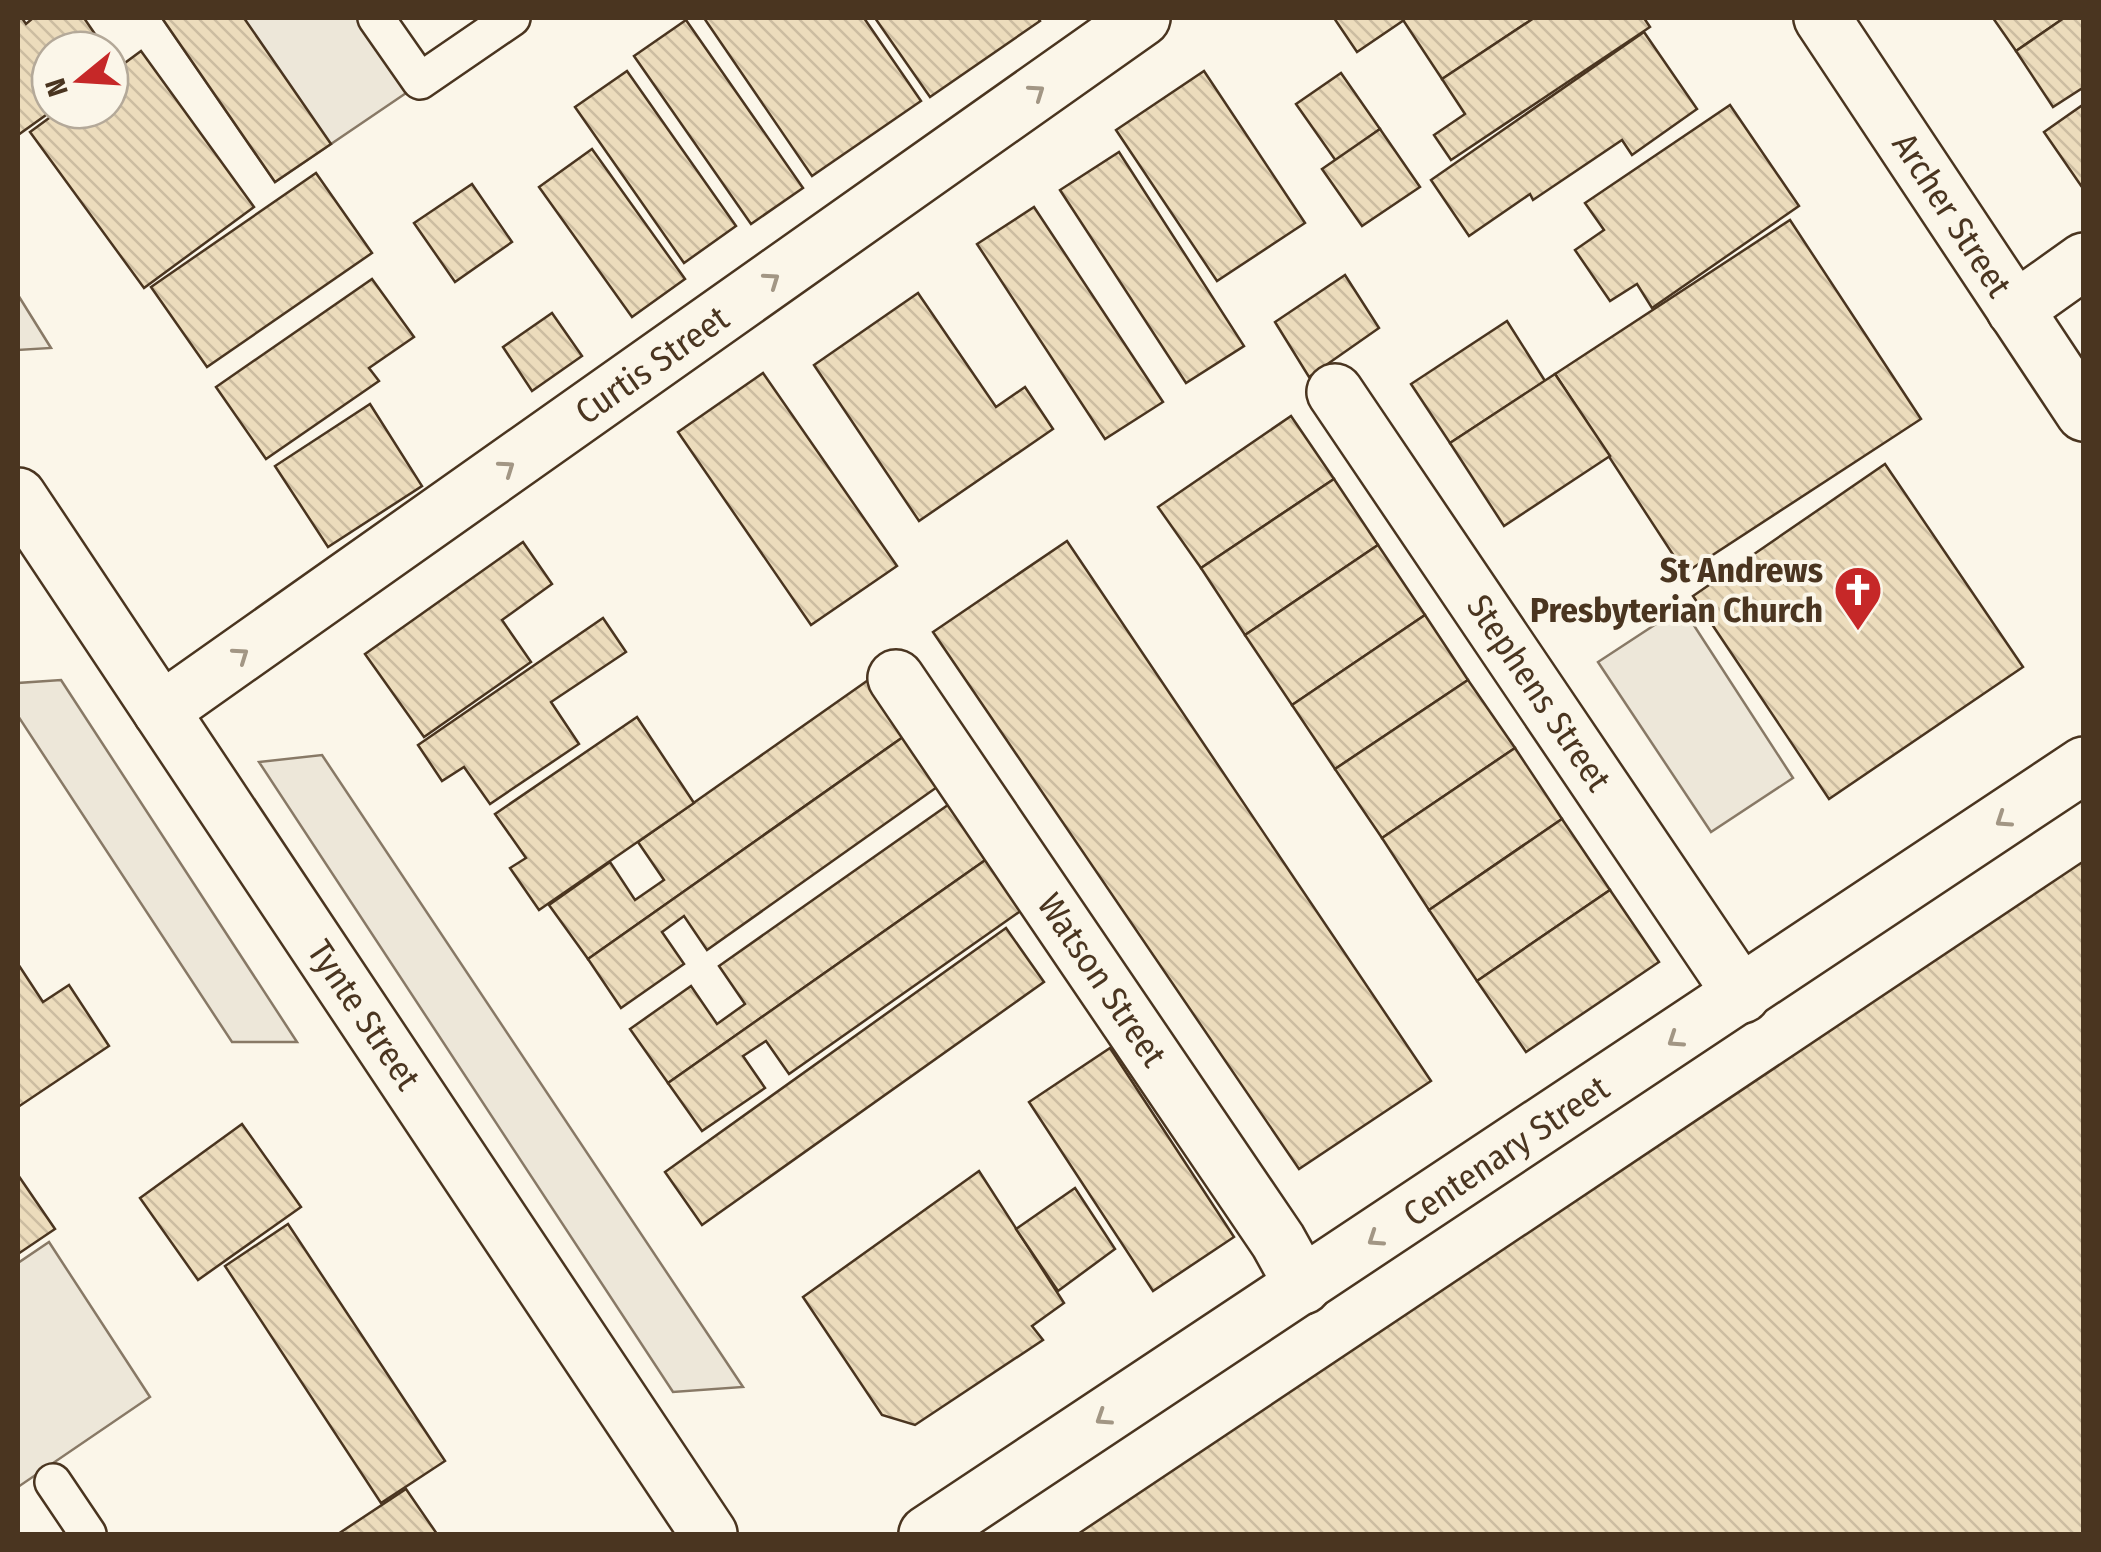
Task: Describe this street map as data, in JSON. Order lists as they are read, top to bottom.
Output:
{
  "streets": {
    "street": [
      "Archer Street",
      "Curtis Street",
      "Stephens Street",
      "Watson Street",
      "Tynte Street",
      "Centenary Street"
    ]
  },
  "crossings": [
    ["Curtis Street", "Tynte Street"],
    ["Stephens Street", "Centenary Street"],
    ["Watson Street", "Centenary Street"]
  ],
  "one_way": ["Curtis Street", "Centenary Street"],
  "places": {
    "church": ["St Andrews Presbyterian Church"]
  },
  "north": "left"
}
